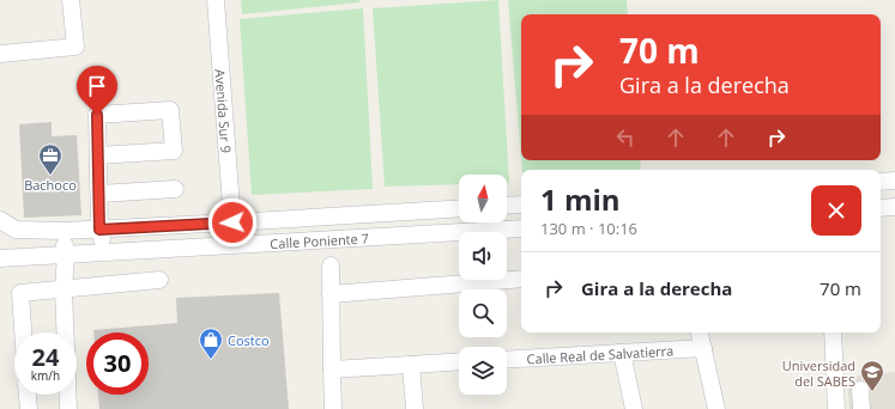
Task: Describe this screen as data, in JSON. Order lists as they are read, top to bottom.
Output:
{
  "streets": {
    "street": ["Avenida Sur 9", "Calle Poniente 7", "Calle Real de Salvatierra"]
  },
  "crossings": [
    ["Avenida Sur 9", "Calle Poniente 7"]
  ],
  "places": {
    "office": ["Bachoco"],
    "shop": ["Costco"],
    "school or university": ["Universidad del SABES"]
  },
  "north": "top",
  "page": {
    "turn": ["70 m", "Gira a la derecha"],
    "heading": ["1 min", "130 m · 10:16"],
    "list": [
      {
        "name": "Gira a la derecha",
        "value": "70 m"
      }
    ],
    "speed": "24 km/h",
    "limit": "30"
  }
}
